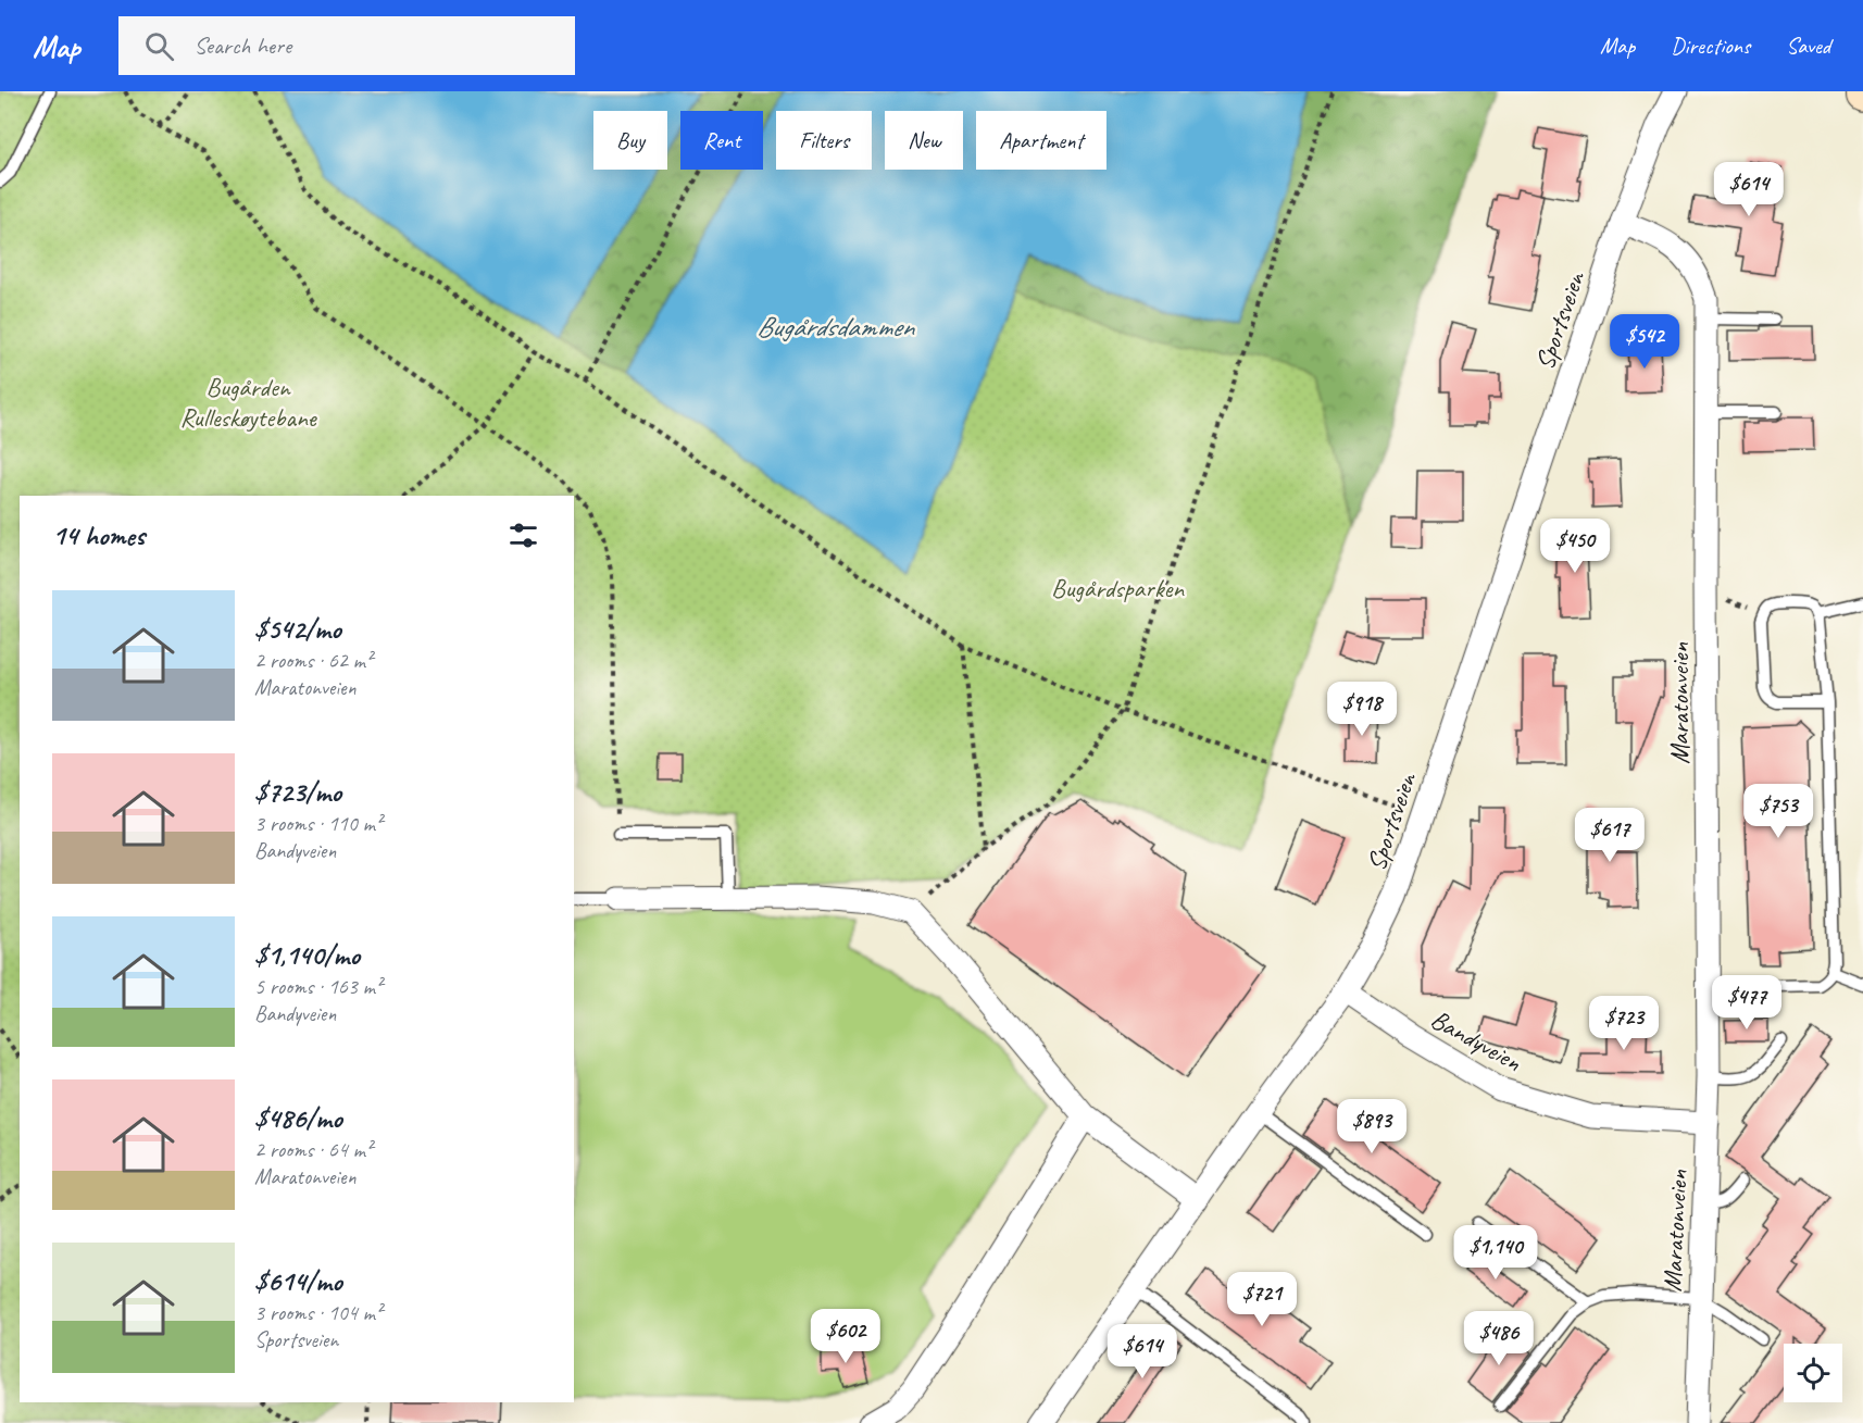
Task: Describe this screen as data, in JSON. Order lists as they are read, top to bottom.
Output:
{
  "streets": {
    "street": ["Sportsveien", "Maratonveien", "Bandyveien"]
  },
  "crossings": [
    ["Sportsveien", "Maratonveien"],
    ["Sportsveien", "Bandyveien"],
    ["Maratonveien", "Bandyveien"]
  ],
  "water": ["Bugårdsdammen"],
  "parks": ["Bugården Rulleskøytebane", "Bugårdsparken"],
  "page": {
    "header": "Map",
    "search": "Search here",
    "nav": ["Map", "Directions", "Saved"],
    "chip": [
      "Buy",
      "Rent",
      "Filters",
      "New",
      "Apartment"
    ],
    "price": [
      "$614",
      "$542",
      "$450",
      "$918",
      "$753",
      "$617",
      "$477",
      "$723",
      "$893",
      "$1,140",
      "$721",
      "$602",
      "$486",
      "$614"
    ],
    "heading": "14 homes",
    "list": [
      {
        "name": "$542/mo",
        "note": "2 rooms · 62 m² · Maratonveien"
      },
      {
        "name": "$723/mo",
        "note": "3 rooms · 110 m² · Bandyveien"
      },
      {
        "name": "$1,140/mo",
        "note": "5 rooms · 163 m² · Bandyveien"
      },
      {
        "name": "$486/mo",
        "note": "2 rooms · 64 m² · Maratonveien"
      },
      {
        "name": "$614/mo",
        "note": "3 rooms · 104 m² · Sportsveien"
      }
    ]
  }
}
